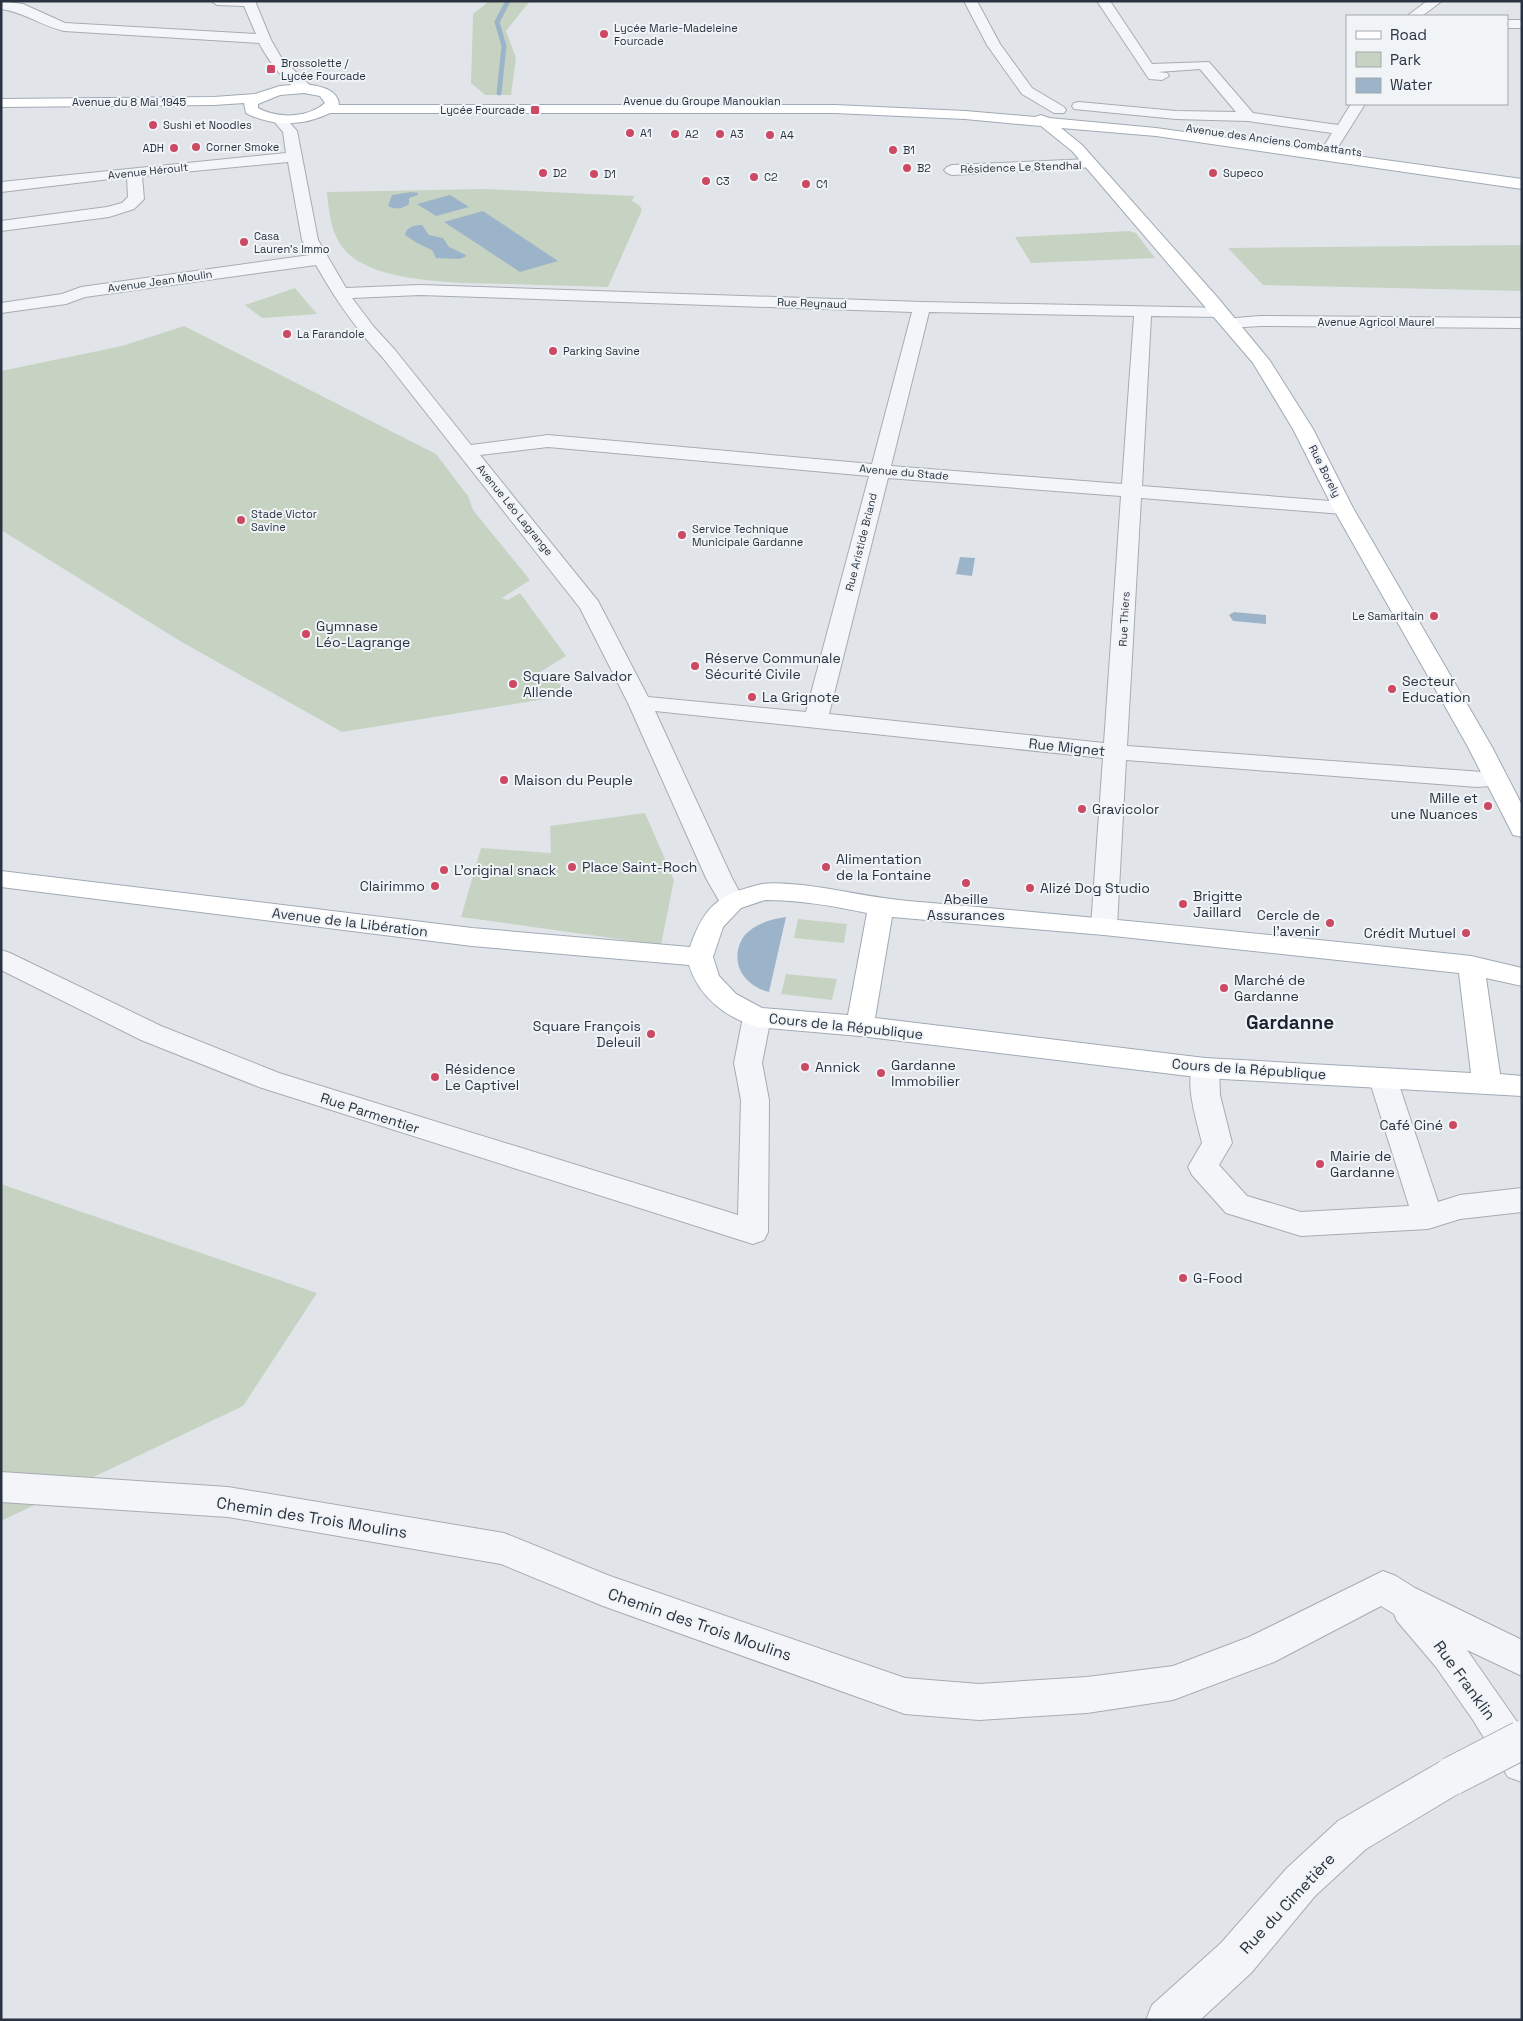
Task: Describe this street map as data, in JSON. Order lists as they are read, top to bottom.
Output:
{
  "streets": {
    "main road": [
      "Avenue du Groupe Manoukian",
      "Avenue du 8 Mai 1945",
      "Avenue des Anciens Combattants",
      "Rue Borely",
      "Avenue de la Libération",
      "Cours de la République"
    ],
    "street": [
      "Résidence Le Stendhal",
      "Avenue Héroult",
      "Avenue Jean Moulin",
      "Rue Reynaud",
      "Avenue Agricol Maurel",
      "Avenue du Stade",
      "Avenue Léo Lagrange",
      "Rue Aristide Briand",
      "Rue Thiers",
      "Rue Mignet",
      "Rue Parmentier",
      "Chemin des Trois Moulins",
      "Rue Franklin",
      "Rue du Cimetière"
    ]
  },
  "crossings": [
    ["Avenue du Groupe Manoukian", "Avenue des Anciens Combattants"],
    ["Avenue du Groupe Manoukian", "Rue Borely"],
    ["Avenue des Anciens Combattants", "Rue Borely"],
    ["Résidence Le Stendhal", "Rue Borely"],
    ["Avenue Héroult", "Avenue Léo Lagrange"],
    ["Avenue Jean Moulin", "Avenue Léo Lagrange"],
    ["Rue Reynaud", "Avenue Agricol Maurel"],
    ["Rue Reynaud", "Rue Borely"],
    ["Rue Reynaud", "Avenue Léo Lagrange"],
    ["Rue Reynaud", "Rue Aristide Briand"],
    ["Rue Reynaud", "Rue Thiers"],
    ["Avenue Agricol Maurel", "Rue Borely"],
    ["Rue Borely", "Avenue du Stade"],
    ["Rue Borely", "Rue Mignet"],
    ["Avenue du Stade", "Avenue Léo Lagrange"],
    ["Avenue du Stade", "Rue Aristide Briand"],
    ["Avenue du Stade", "Rue Thiers"],
    ["Avenue Léo Lagrange", "Rue Mignet"],
    ["Avenue Léo Lagrange", "Avenue de la Libération"],
    ["Avenue Léo Lagrange", "Cours de la République"],
    ["Avenue Léo Lagrange", "Rue Parmentier"],
    ["Rue Aristide Briand", "Rue Mignet"],
    ["Rue Thiers", "Rue Mignet"],
    ["Avenue de la Libération", "Cours de la République"],
    ["Avenue de la Libération", "Rue Parmentier"],
    ["Cours de la République", "Rue Parmentier"],
    ["Chemin des Trois Moulins", "Rue Franklin"]
  ],
  "districts": ["Gardanne"],
  "places": {
    "other": [
      "Lycée Marie-Madeleine Fourcade",
      "Sushi et Noodles",
      "A1",
      "A2",
      "A3",
      "A4",
      "Corner Smoke",
      "ADH",
      "B1",
      "B2",
      "D2",
      "Supeco",
      "D1",
      "C2",
      "C3",
      "C1",
      "Casa Lauren's Immo",
      "La Farandole",
      "Parking Savine",
      "Stade Victor Savine",
      "Service Technique Municipale Gardanne",
      "Le Samaritain",
      "Gymnase Léo-Lagrange",
      "Réserve Communale Sécurité Civile",
      "Square Salvador Allende",
      "Secteur Education",
      "La Grignote",
      "Maison du Peuple",
      "Mille et une Nuances",
      "Gravicolor",
      "Place Saint-Roch",
      "Alimentation de la Fontaine",
      "L'original snack",
      "Abeille Assurances",
      "Clairimmo",
      "Alizé Dog Studio",
      "Brigitte Jaillard",
      "Cercle de l'avenir",
      "Crédit Mutuel",
      "Marché de Gardanne",
      "Square François Deleuil",
      "Annick",
      "Gardanne Immobilier",
      "Résidence Le Captivel",
      "Café Ciné",
      "Mairie de Gardanne",
      "G-Food"
    ],
    "transit": ["Brossolette / Lycée Fourcade", "Lycée Fourcade"]
  },
  "legend": ["Road", "Park", "Water"]
}
